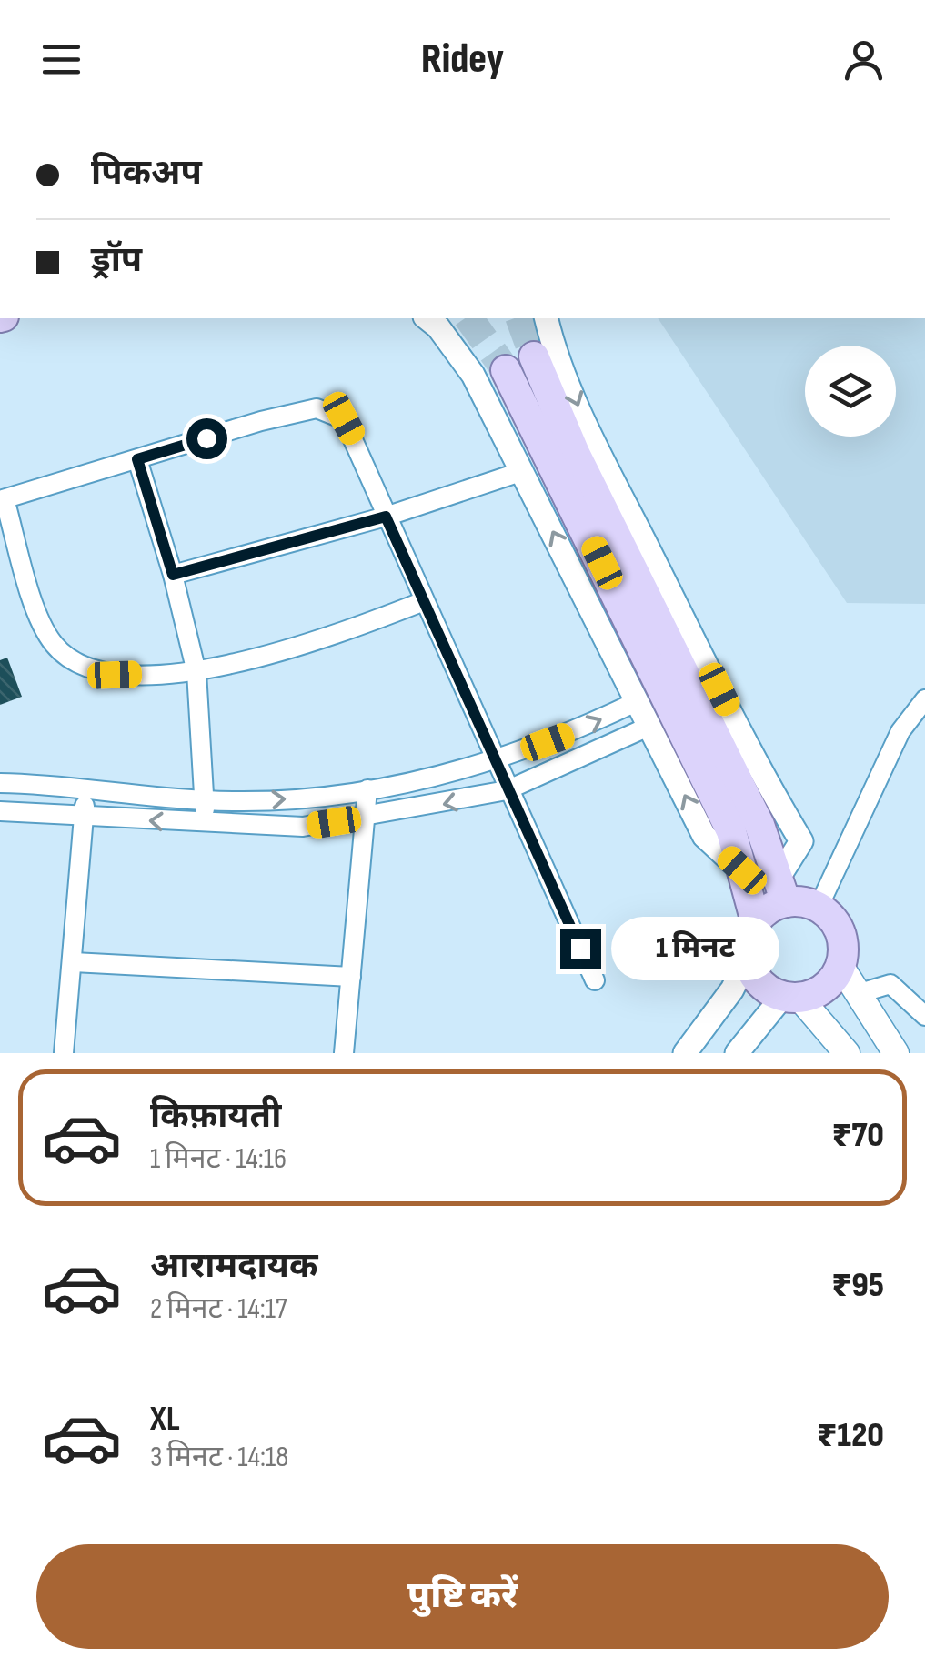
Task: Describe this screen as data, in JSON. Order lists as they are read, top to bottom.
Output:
{
  "page": {
    "header": "Ridey",
    "banner": ["पिकअप", "ड्रॉप"],
    "bubble": "1 मिनट",
    "list": [
      {
        "name": "किफ़ायती",
        "note": "1 मिनट · 14:16",
        "value": "₹70"
      },
      {
        "name": "आरामदायक",
        "note": "2 मिनट · 14:17",
        "value": "₹95"
      },
      {
        "name": "XL",
        "note": "3 मिनट · 14:18",
        "value": "₹120"
      }
    ],
    "buttons": "पुष्टि करें"
  }
}
